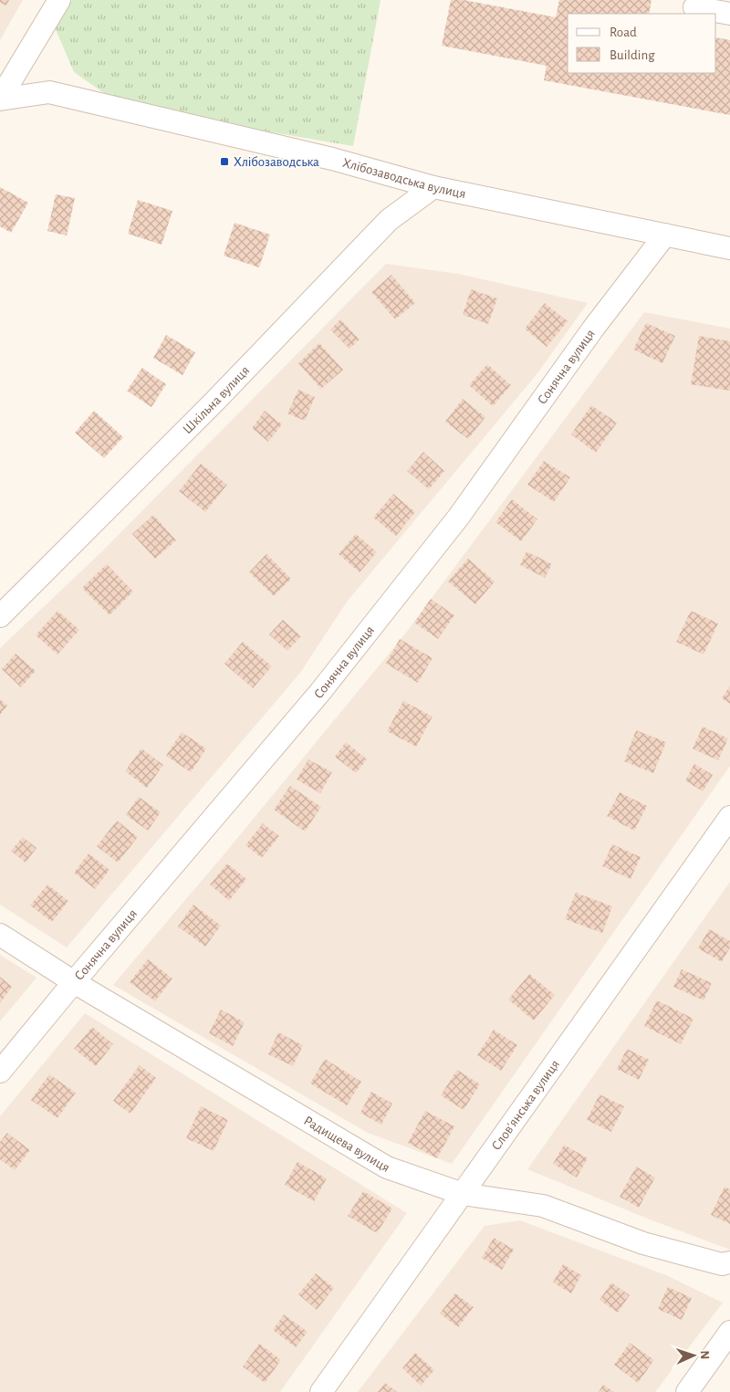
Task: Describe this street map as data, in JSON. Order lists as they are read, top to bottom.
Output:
{
  "streets": {
    "street": [
      "Хлібозаводська вулиця",
      "Сонячна вулиця",
      "Шкільна вулиця",
      "Слов’янська вулиця",
      "Радищева вулиця"
    ]
  },
  "crossings": [
    ["Хлібозаводська вулиця", "Сонячна вулиця"],
    ["Хлібозаводська вулиця", "Шкільна вулиця"],
    ["Сонячна вулиця", "Радищева вулиця"],
    ["Слов’янська вулиця", "Радищева вулиця"]
  ],
  "places": {
    "transit": ["Хлібозаводська"]
  },
  "legend": ["Road", "Building"],
  "north": "right"
}
